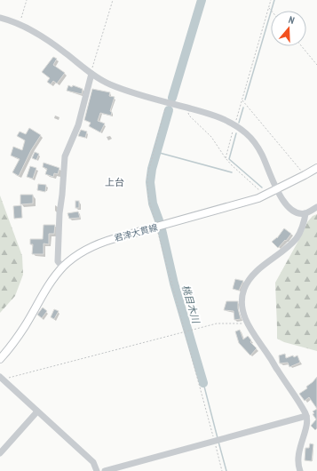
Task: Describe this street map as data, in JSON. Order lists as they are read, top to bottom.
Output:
{
  "streets": {
    "main road": ["君津大貫線"]
  },
  "districts": ["上台"],
  "water": ["桃目木川"],
  "north": "top"
}
